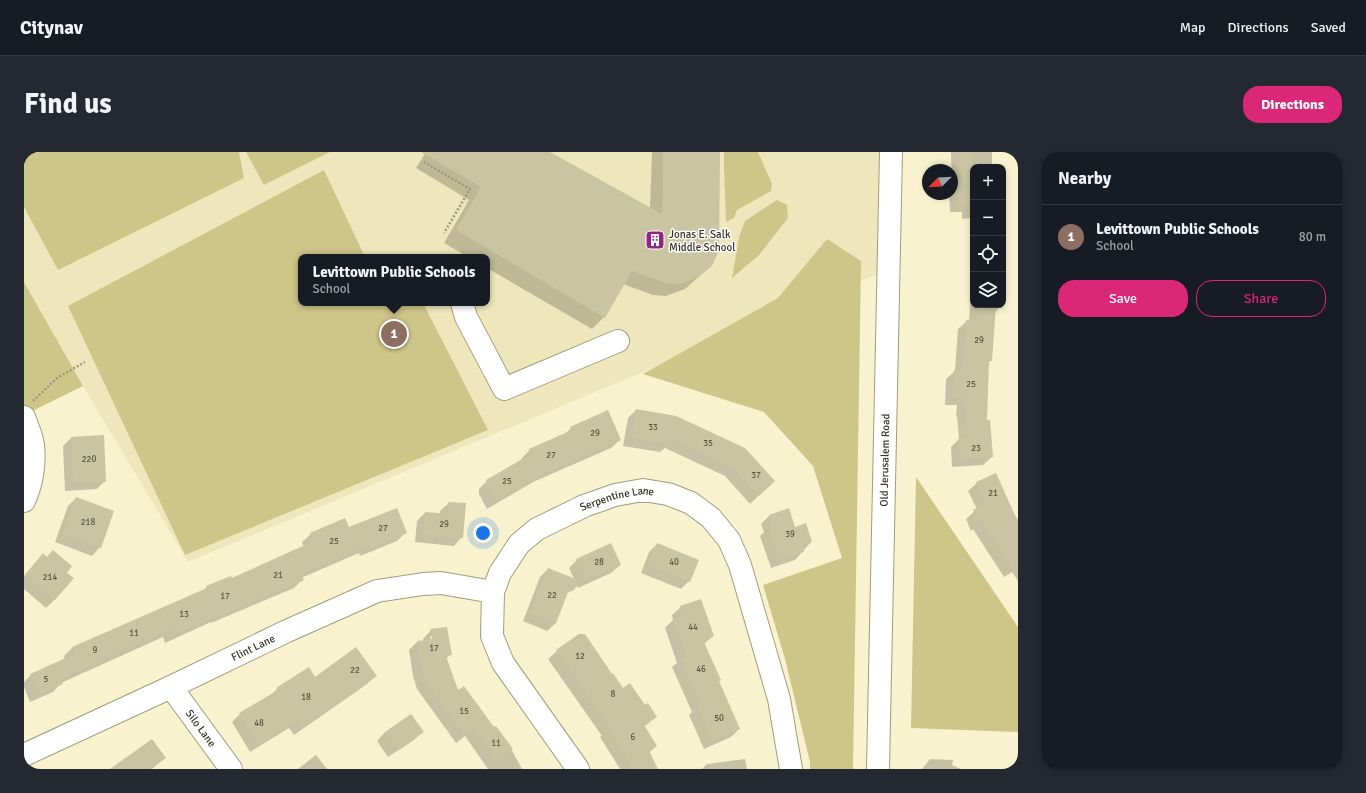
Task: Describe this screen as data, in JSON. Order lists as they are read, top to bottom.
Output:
{
  "streets": {
    "street": [
      "Old Jerusalem Road",
      "Serpentine Lane",
      "Flint Lane",
      "Silo Lane"
    ]
  },
  "crossings": [
    ["Serpentine Lane", "Flint Lane"],
    ["Flint Lane", "Silo Lane"]
  ],
  "places": {
    "building": ["Jonas E. Salk Middle School"]
  },
  "house_numbers": [
    "29",
    "25",
    "33",
    "29",
    "35",
    "23",
    "27",
    "220",
    "37",
    "25",
    "21",
    "218",
    "29",
    "27",
    "39",
    "25",
    "28",
    "40",
    "21",
    "214",
    "22",
    "17",
    "13",
    "44",
    "11",
    "17",
    "9",
    "12",
    "46",
    "22",
    "5",
    "8",
    "18",
    "15",
    "50",
    "48",
    "6",
    "11"
  ],
  "north": "bottom left",
  "page": {
    "header": "Citynav",
    "nav": ["Map", "Directions", "Saved"],
    "buttons": [
      "Directions",
      ["Save", "Share"]
    ],
    "title": "Find us",
    "heading": "Nearby",
    "map_buttons": ["+", "−"],
    "list": [
      {
        "mark": "1",
        "name": "Levittown Public Schools",
        "note": "School",
        "value": "80 m"
      }
    ],
    "popup": ["Levittown Public Schools", "School"],
    "pins": "1"
  }
}
